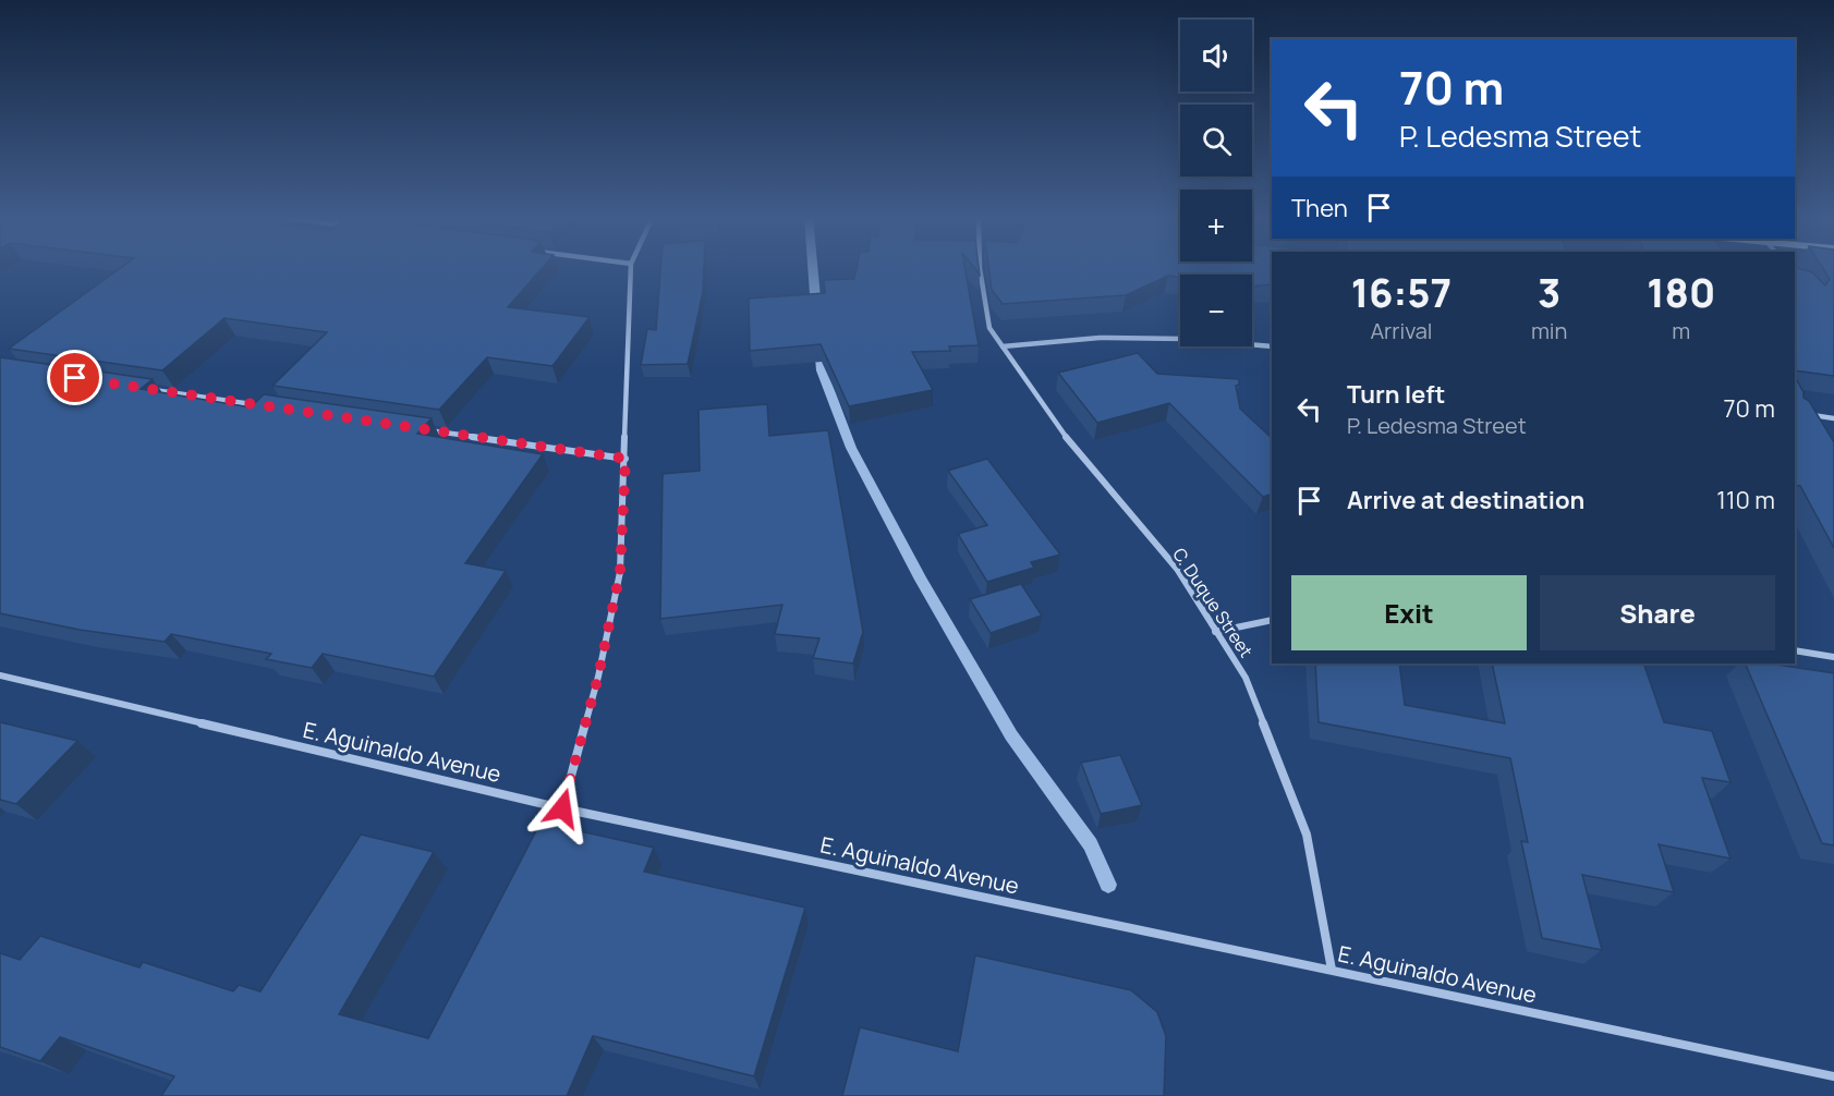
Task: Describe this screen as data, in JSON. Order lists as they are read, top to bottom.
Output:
{
  "streets": {
    "street": ["C. Duque Street", "E. Aguinaldo Avenue"]
  },
  "crossings": [
    ["C. Duque Street", "E. Aguinaldo Avenue"]
  ],
  "page": {
    "map_buttons": ["+", "−"],
    "turn": ["70 m", "P. Ledesma Street"],
    "then": "Then",
    "eta": [
      "16:57",
      "Arrival",
      "3",
      "min",
      "180",
      "m"
    ],
    "list": [
      {
        "name": "Turn left",
        "note": "P. Ledesma Street",
        "value": "70 m"
      },
      {
        "name": "Arrive at destination",
        "value": "110 m"
      }
    ],
    "buttons": ["Exit", "Share"]
  }
}
